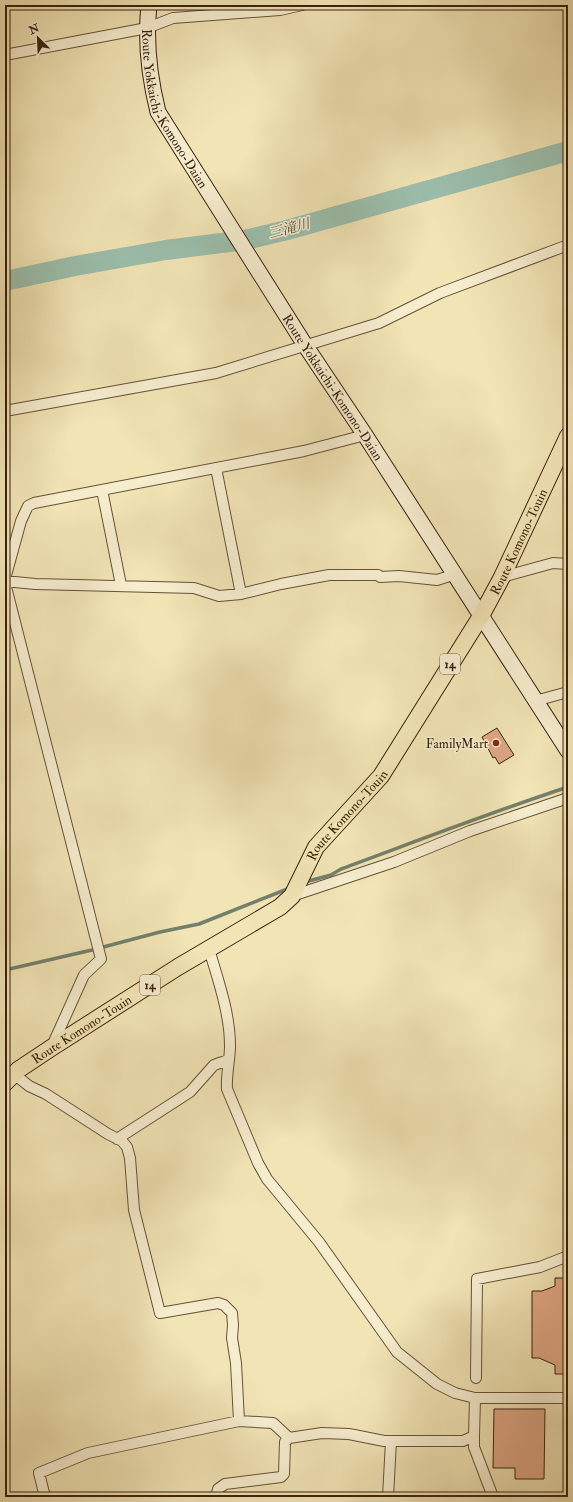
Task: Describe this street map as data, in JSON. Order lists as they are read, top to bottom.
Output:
{
  "streets": {
    "main road": ["Route Yokkaichi-Komono-Daian", "Route Komono-Touin", "14"]
  },
  "crossings": [
    ["Route Yokkaichi-Komono-Daian", "Route Komono-Touin"]
  ],
  "water": ["三滝川"],
  "places": ["FamilyMart"],
  "north": "top left"
}
